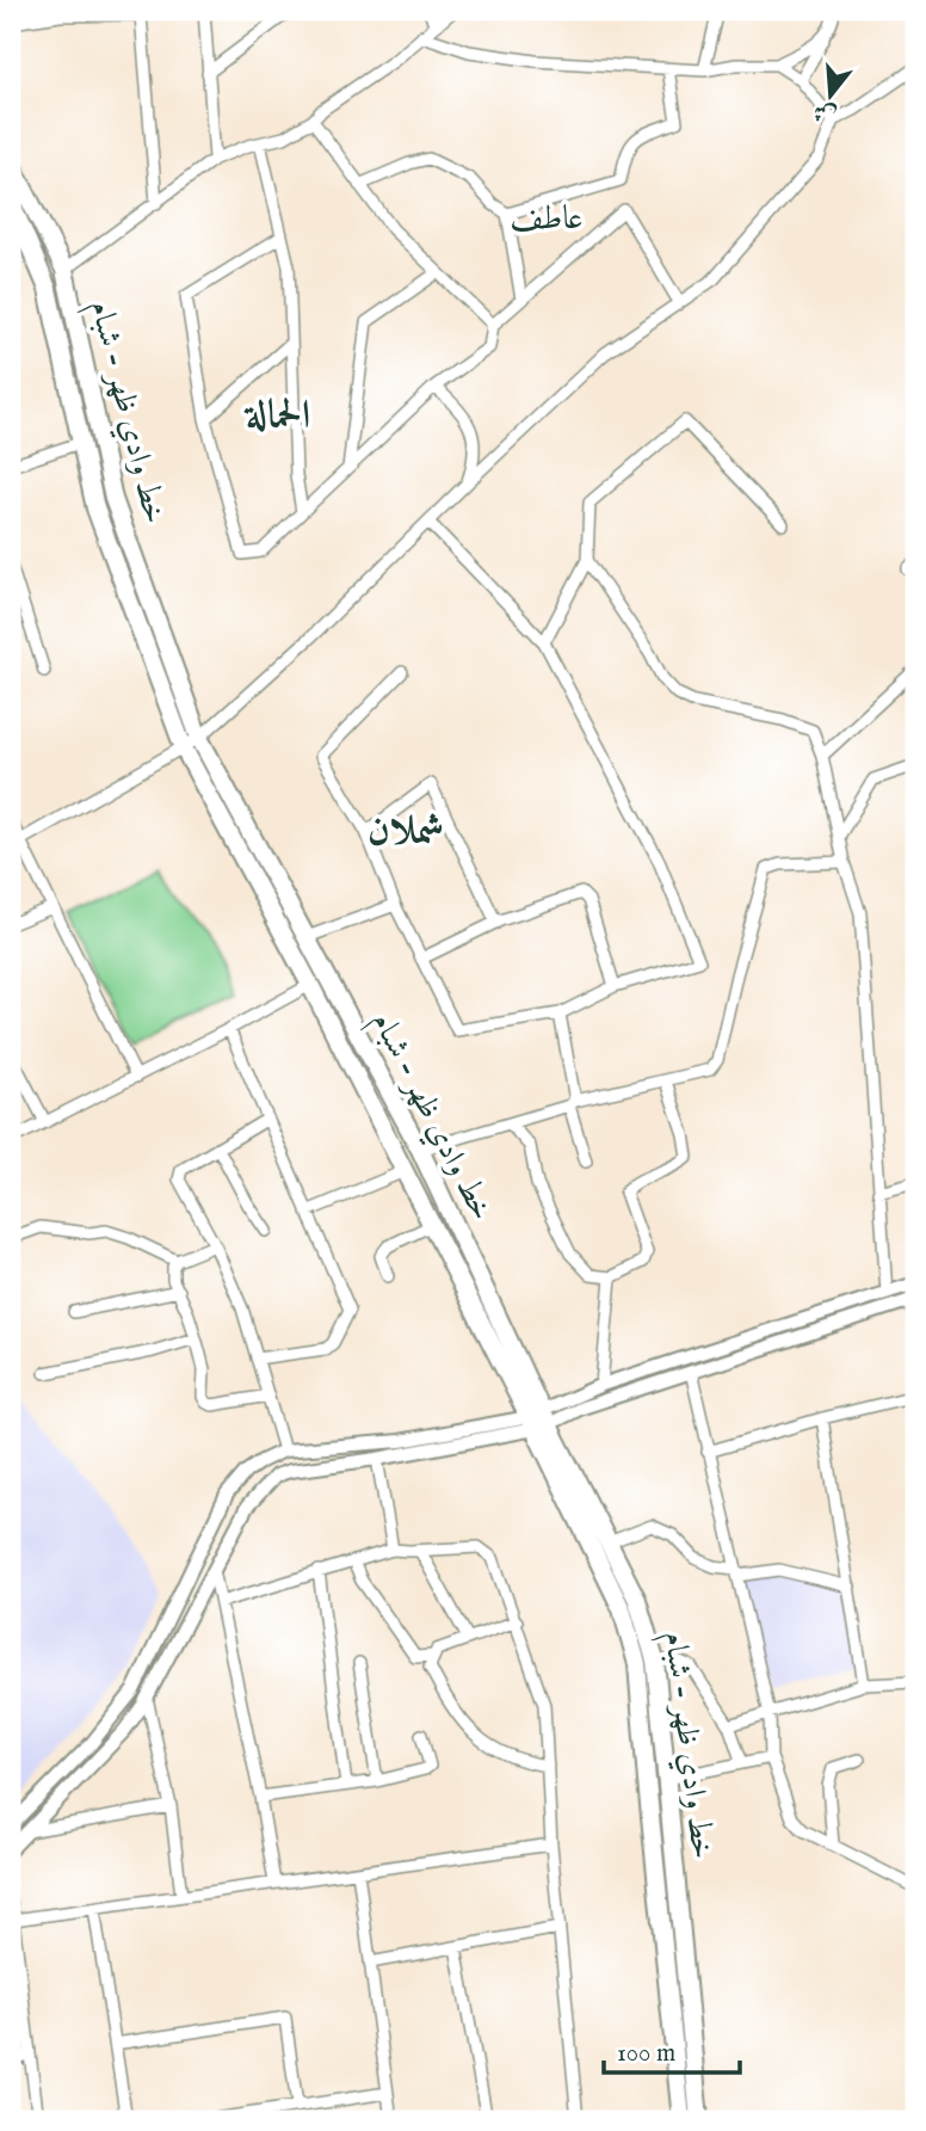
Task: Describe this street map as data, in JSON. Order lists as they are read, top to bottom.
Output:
{
  "streets": {
    "main road": ["خط وادي ظهر - شبام"]
  },
  "districts": ["عاطف", "الحمالة", "شملان"],
  "scale_bar": "100 m",
  "north": "bottom"
}
